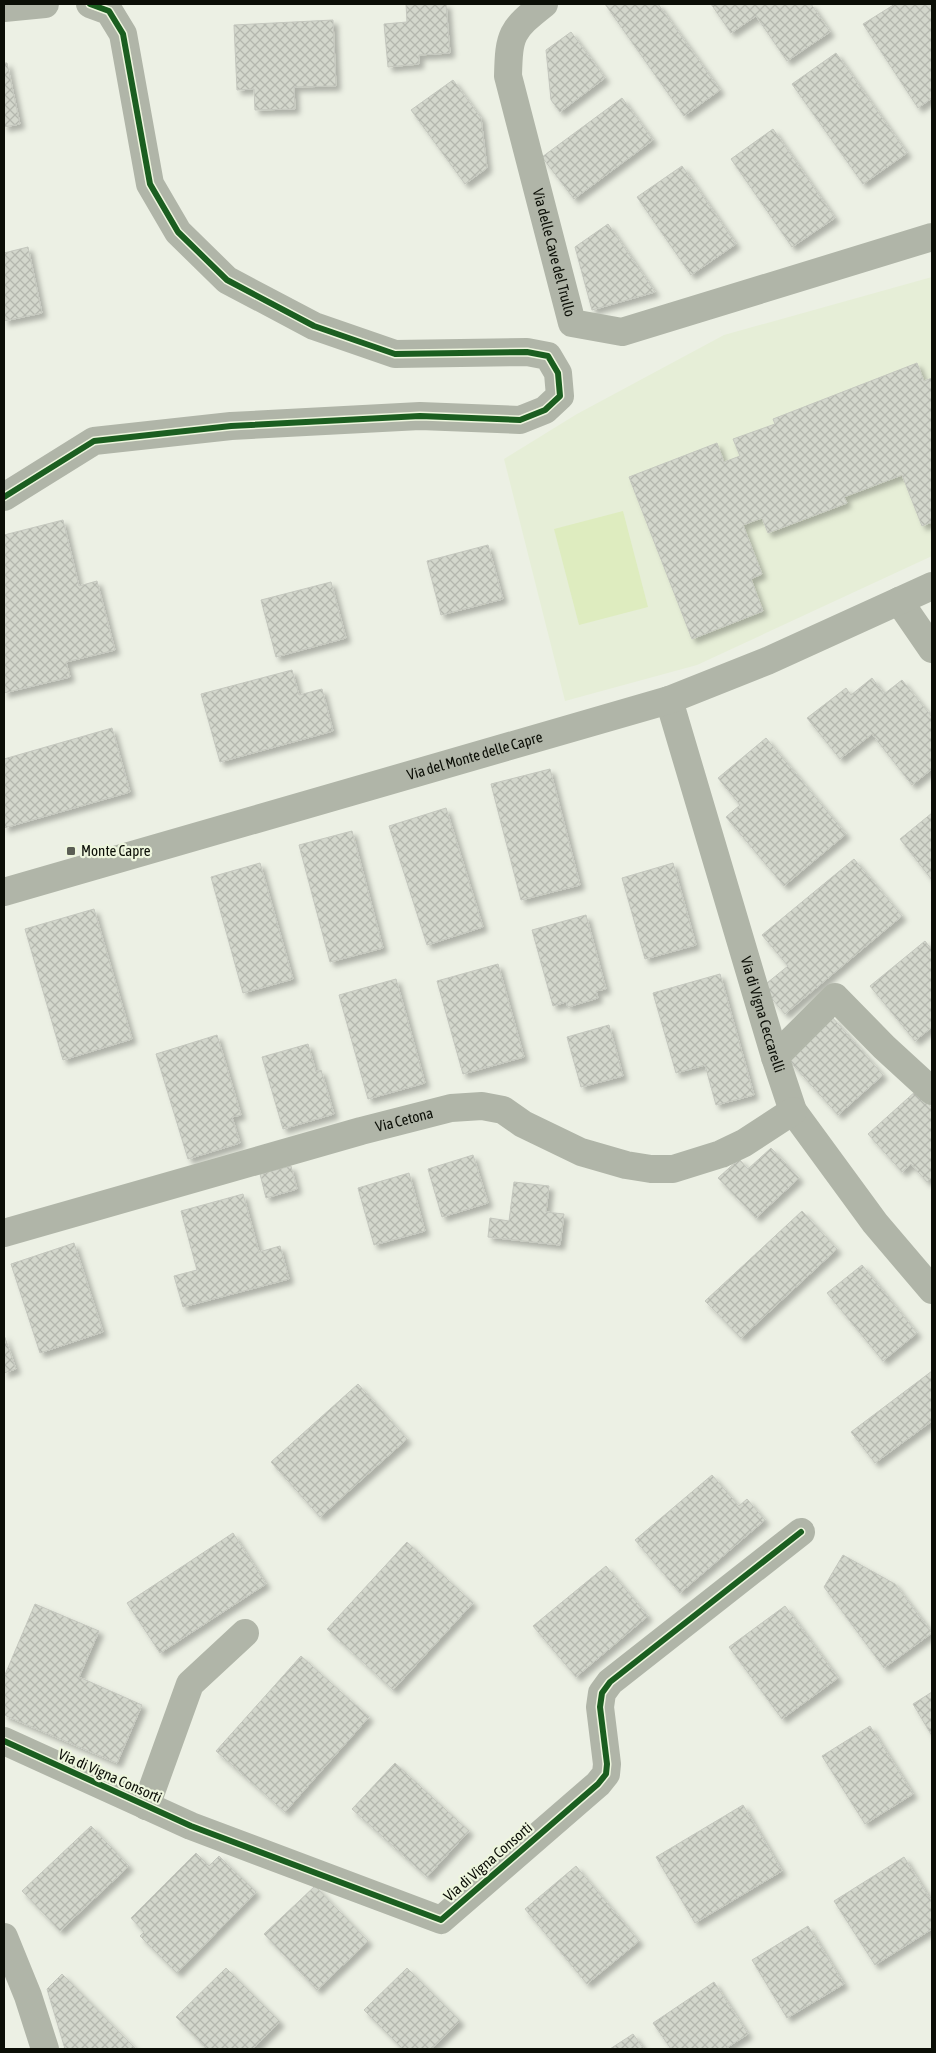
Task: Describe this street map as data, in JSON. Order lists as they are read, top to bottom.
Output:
{
  "streets": {
    "street": [
      "Via delle Cave del Trullo",
      "Via del Monte delle Capre",
      "Via di Vigna Ceccarelli",
      "Via Cetona",
      "Via di Vigna Consorti"
    ]
  },
  "crossings": [
    ["Via del Monte delle Capre", "Via di Vigna Ceccarelli"],
    ["Via di Vigna Ceccarelli", "Via Cetona"]
  ],
  "places": {
    "transit": ["Monte Capre"]
  }
}
